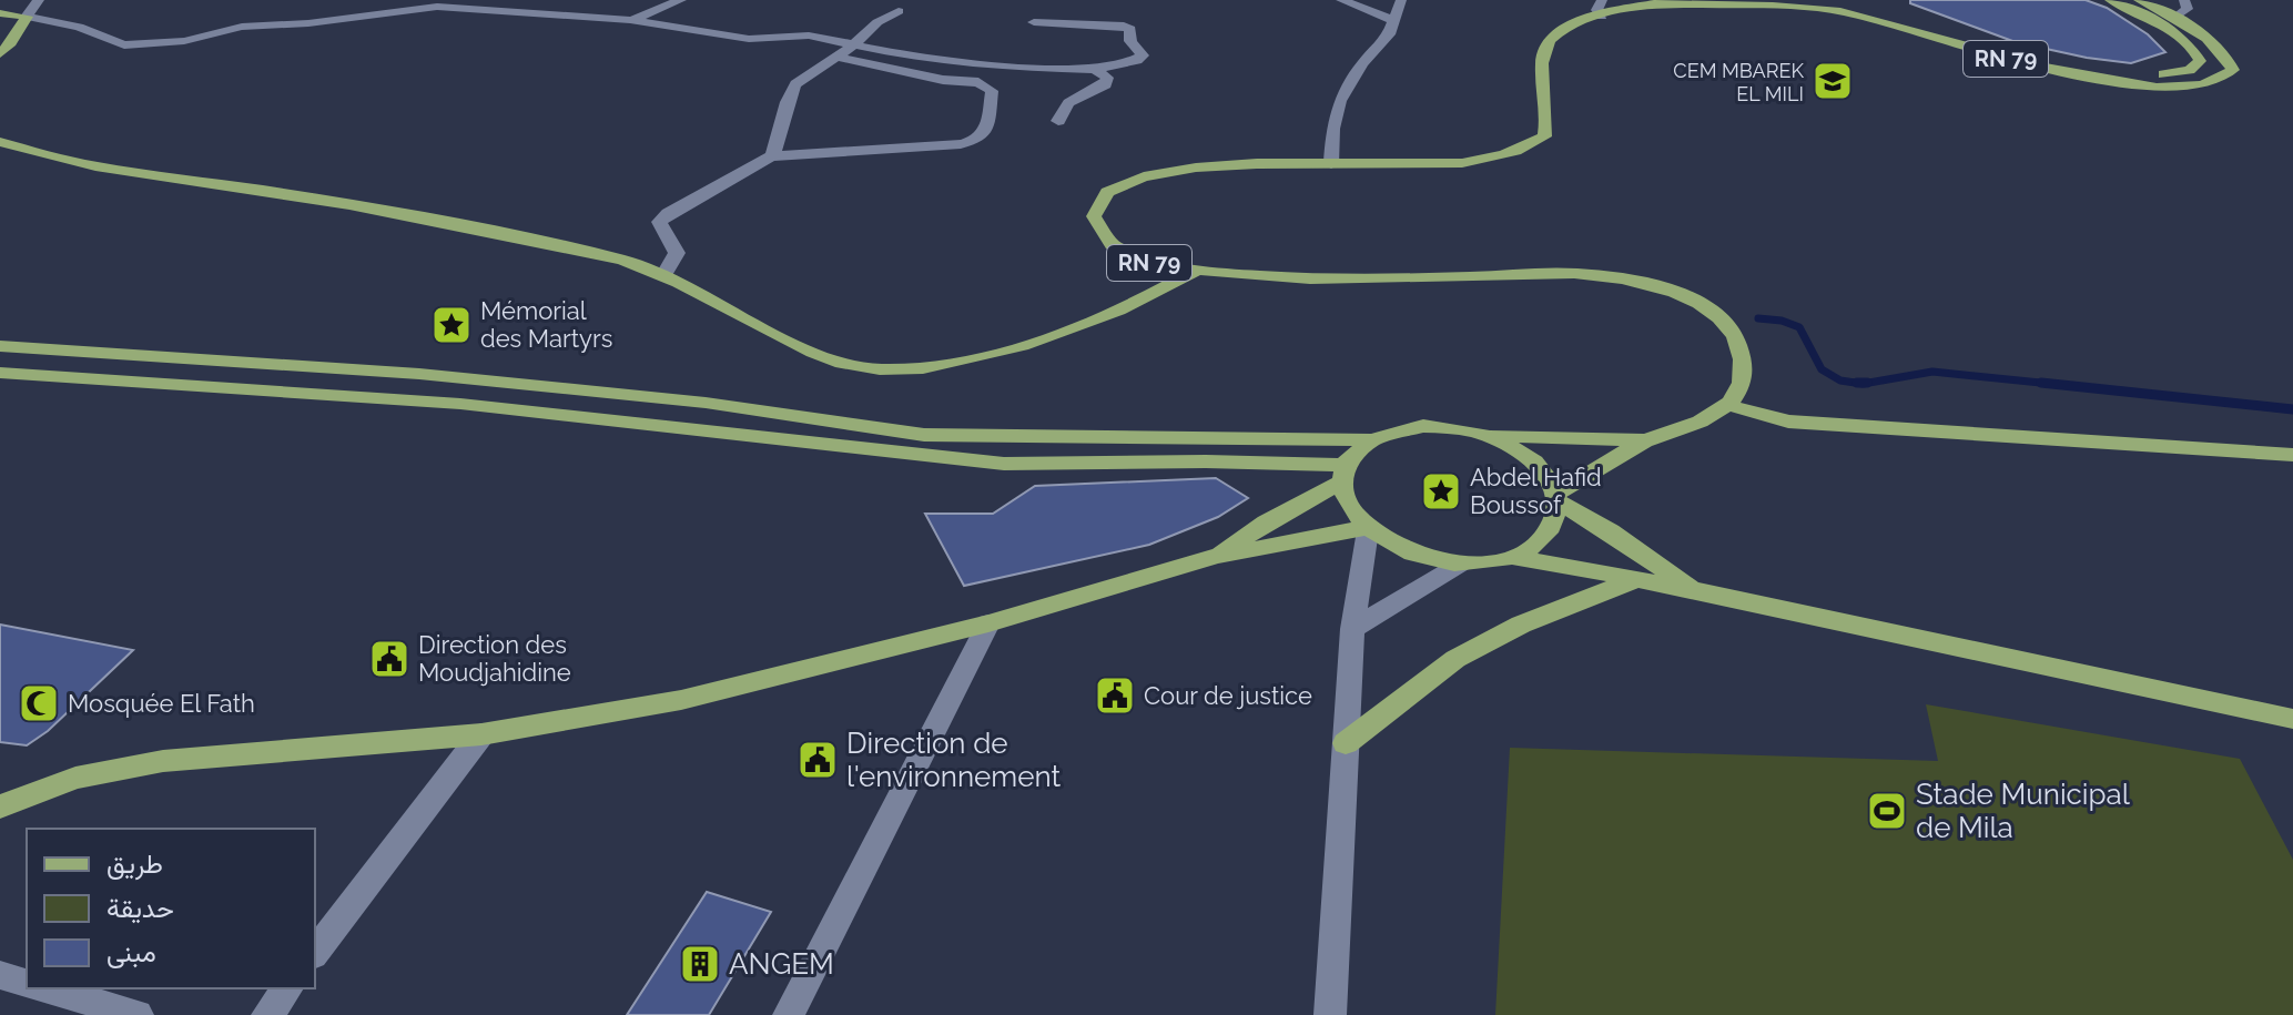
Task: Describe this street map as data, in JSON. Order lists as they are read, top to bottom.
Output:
{
  "streets": {
    "main road": ["RN 79"]
  },
  "places": {
    "school or university": ["CEM MBAREK EL MILI"],
    "place": ["Mémorial des Martyrs", "Abdel Hafid Boussof"],
    "public building": ["Direction des Moudjahidine", "Cour de justice", "Direction de l'environnement"],
    "mosque": ["Mosquée El Fath"],
    "sports": ["Stade Municipal de Mila"],
    "building": ["ANGEM"]
  },
  "legend": ["طريق", "حديقة", "مبنى"]
}
